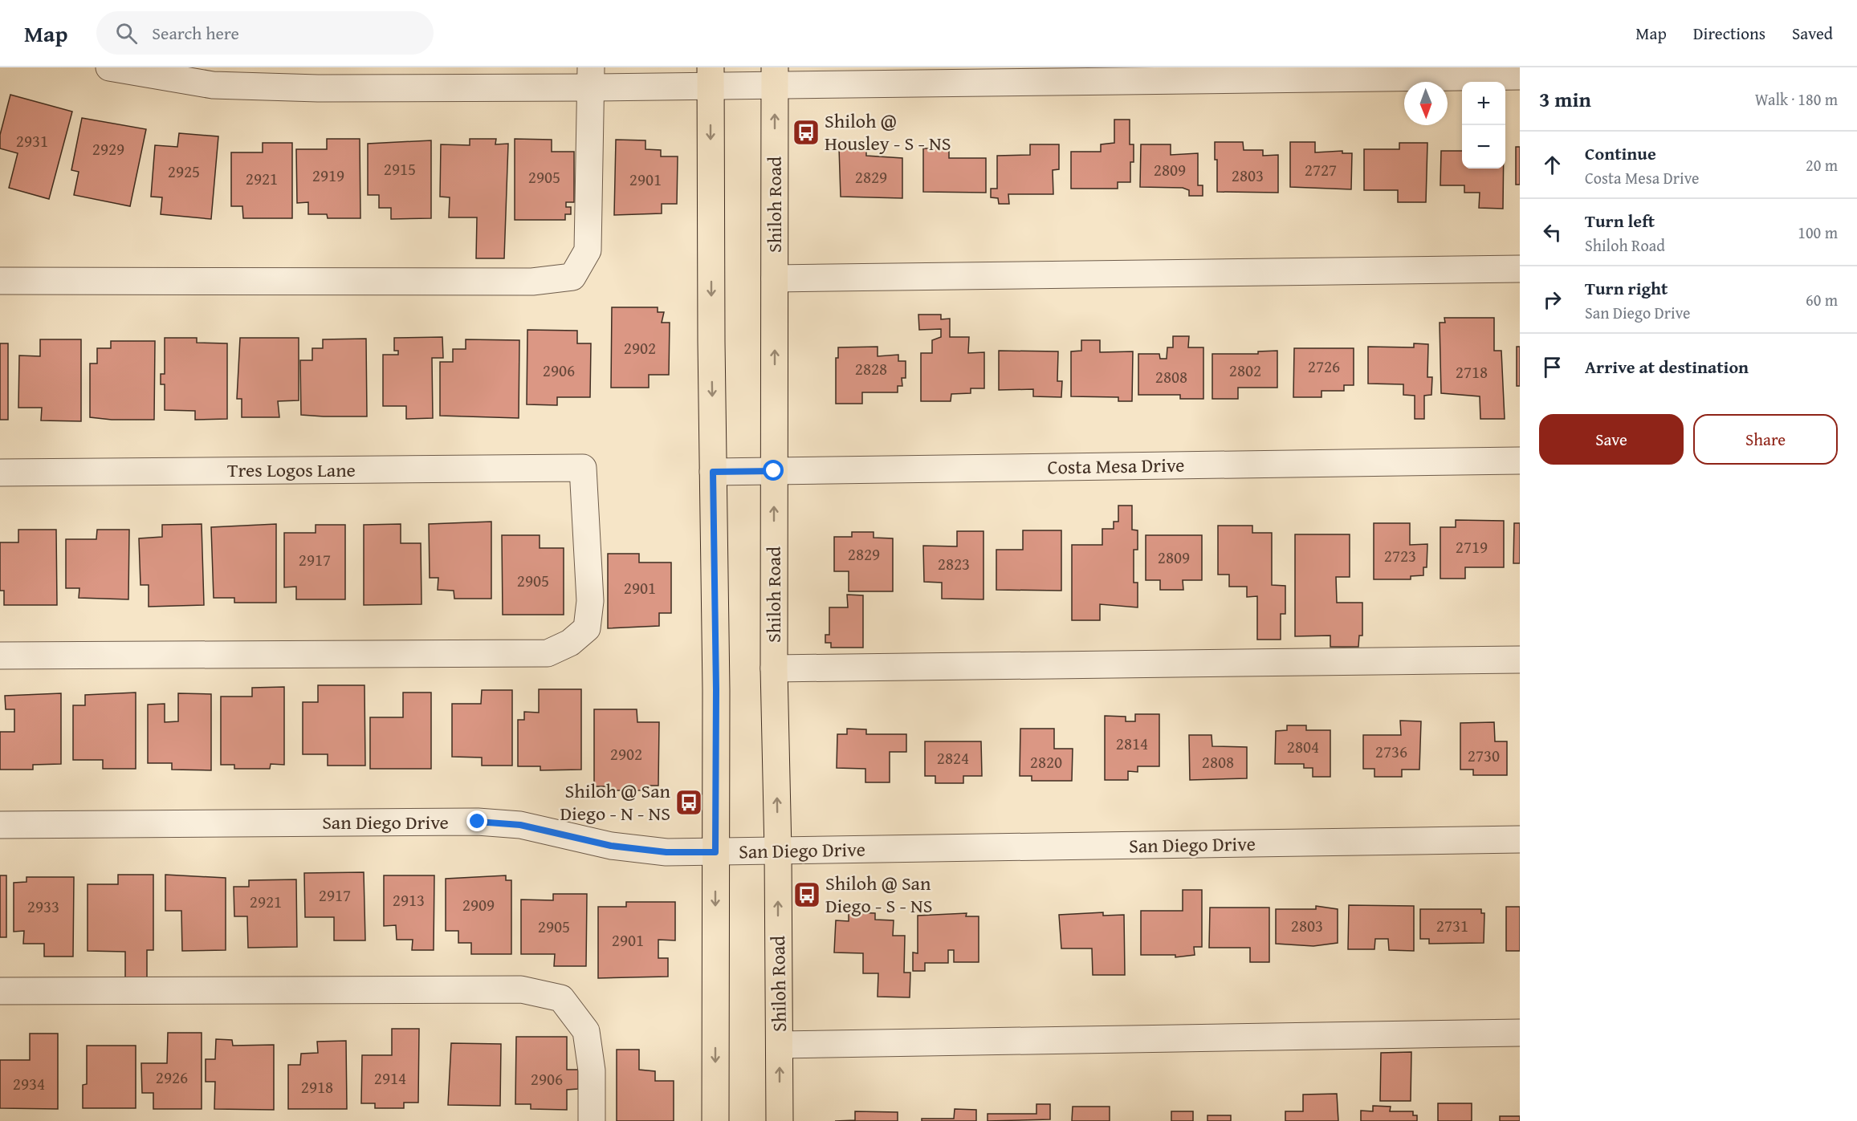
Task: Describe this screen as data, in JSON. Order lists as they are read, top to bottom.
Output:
{
  "streets": {
    "main road": ["Shiloh Road"],
    "street": ["Costa Mesa Drive", "Tres Logos Lane", "San Diego Drive"]
  },
  "crossings": [
    ["Shiloh Road", "Costa Mesa Drive"],
    ["Shiloh Road", "San Diego Drive"]
  ],
  "places": {
    "bus stop": ["Shiloh @ Housley - S - NS", "Shiloh @ San Diego - N - NS", "Shiloh @ San Diego - S - NS"]
  },
  "house_numbers": [
    "2931",
    "2929",
    "2915",
    "2809",
    "2727",
    "2925",
    "2919",
    "2803",
    "2905",
    "2829",
    "2921",
    "2901",
    "2902",
    "2726",
    "2828",
    "2906",
    "2802",
    "2718",
    "2808",
    "2719",
    "2829",
    "2723",
    "2809",
    "2917",
    "2823",
    "2905",
    "2901",
    "2814",
    "2804",
    "2736",
    "2902",
    "2730",
    "2824",
    "2820",
    "2808",
    "2917",
    "2913",
    "2921",
    "2909",
    "2933",
    "2803",
    "2731",
    "2905",
    "2901",
    "2926",
    "2914",
    "2906",
    "2934",
    "2918"
  ],
  "north": "bottom",
  "page": {
    "header": "Map",
    "search": "Search here",
    "nav": ["Map", "Directions", "Saved"],
    "heading": ["3 min", "Walk · 180 m"],
    "map_buttons": ["+", "−"],
    "list": [
      ["Continue", "Costa Mesa Drive", "20 m"],
      ["Turn left", "Shiloh Road", "100 m"],
      ["Turn right", "San Diego Drive", "60 m"],
      "Arrive at destination"
    ],
    "buttons": ["Save", "Share"]
  }
}
